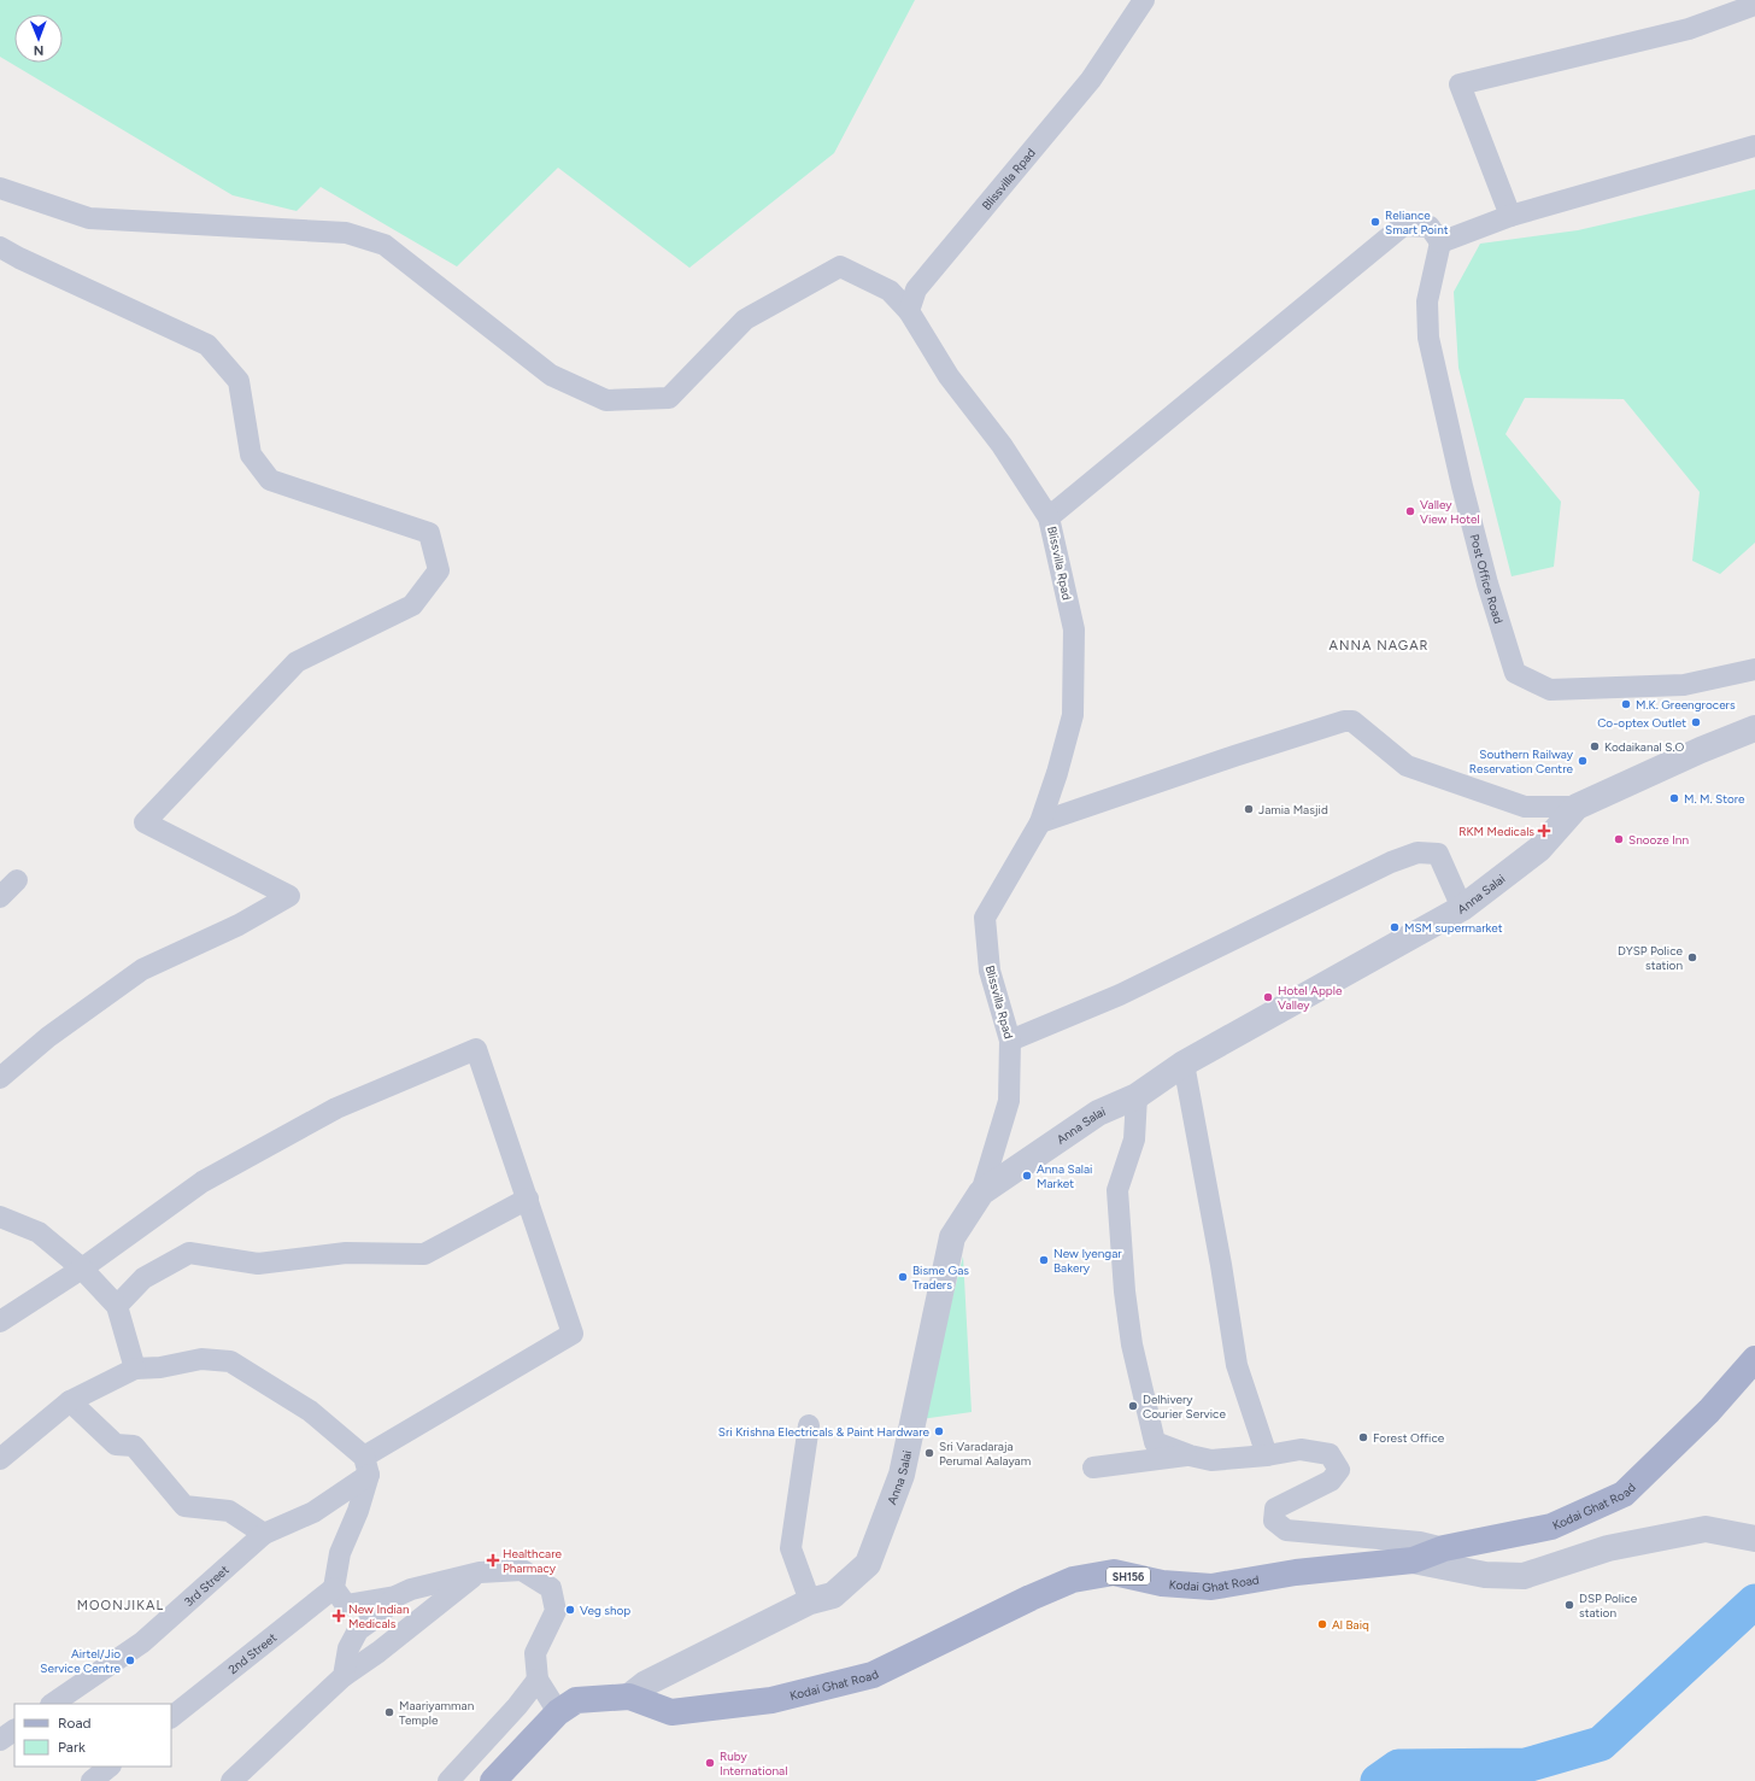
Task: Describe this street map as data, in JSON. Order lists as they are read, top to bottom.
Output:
{
  "streets": {
    "main road": ["Kodai Ghat Road", "SH156"],
    "street": [
      "Blissvilla Rpad",
      "Post Office Road",
      "Anna Salai",
      "3rd Street",
      "2nd Street"
    ]
  },
  "crossings": [
    ["Blissvilla Rpad", "Anna Salai"],
    ["Anna Salai", "Kodai Ghat Road"]
  ],
  "districts": ["ANNA NAGAR", "MOONJIKAL"],
  "places": {
    "other": [
      "Reliance Smart Point",
      "Valley View Hotel",
      "M.K. Greengrocers",
      "Co-optex Outlet",
      "Kodaikanal S.O",
      "Southern Railway Reservation Centre",
      "M. M. Store",
      "Jamia Masjid",
      "Snooze Inn",
      "MSM supermarket",
      "DYSP Police station",
      "Hotel Apple Valley",
      "Anna Salai Market",
      "New Iyengar Bakery",
      "Bisme Gas Traders",
      "Delhivery Courier Service",
      "Sri Krishna Electricals & Paint Hardware",
      "Forest Office",
      "Sri Varadaraja Perumal Aalayam",
      "DSP Police station",
      "Veg shop",
      "Al Baiq",
      "Airtel/Jio Service Centre",
      "Maariyamman Temple",
      "Ruby International"
    ],
    "health": ["RKM Medicals", "Healthcare Pharmacy", "New Indian Medicals"]
  },
  "legend": ["Road", "Park"],
  "north": "bottom"
}
